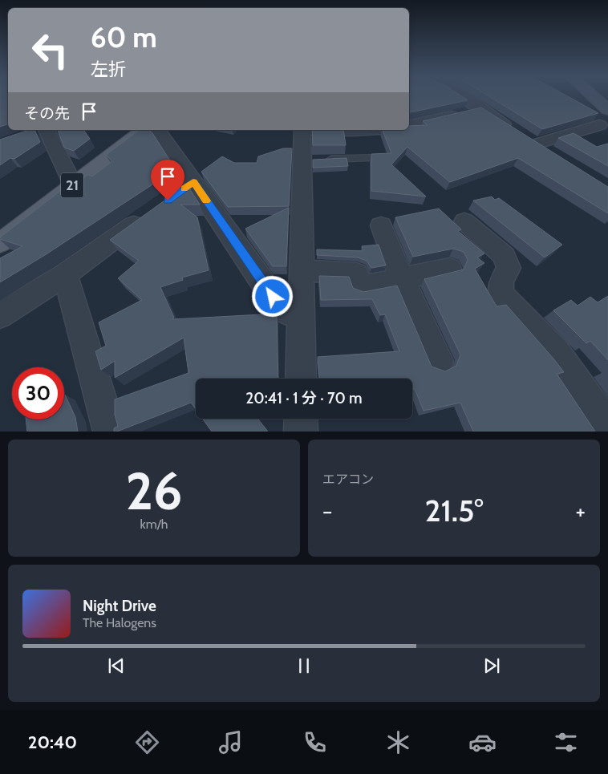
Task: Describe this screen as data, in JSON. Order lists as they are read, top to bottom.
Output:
{
  "streets": {
    "main road": ["21"]
  },
  "page": {
    "turn": ["60 m", "左折"],
    "then": "その先",
    "limit": "30",
    "trip": "20:41 · 1 分 · 70 m",
    "tile": [
      ["26", "km/h"],
      "エアコン"
    ],
    "heat": ["−", "21.5°", "+"],
    "song": ["Night Drive", "The Halogens"],
    "tabs": "20:40"
  }
}
